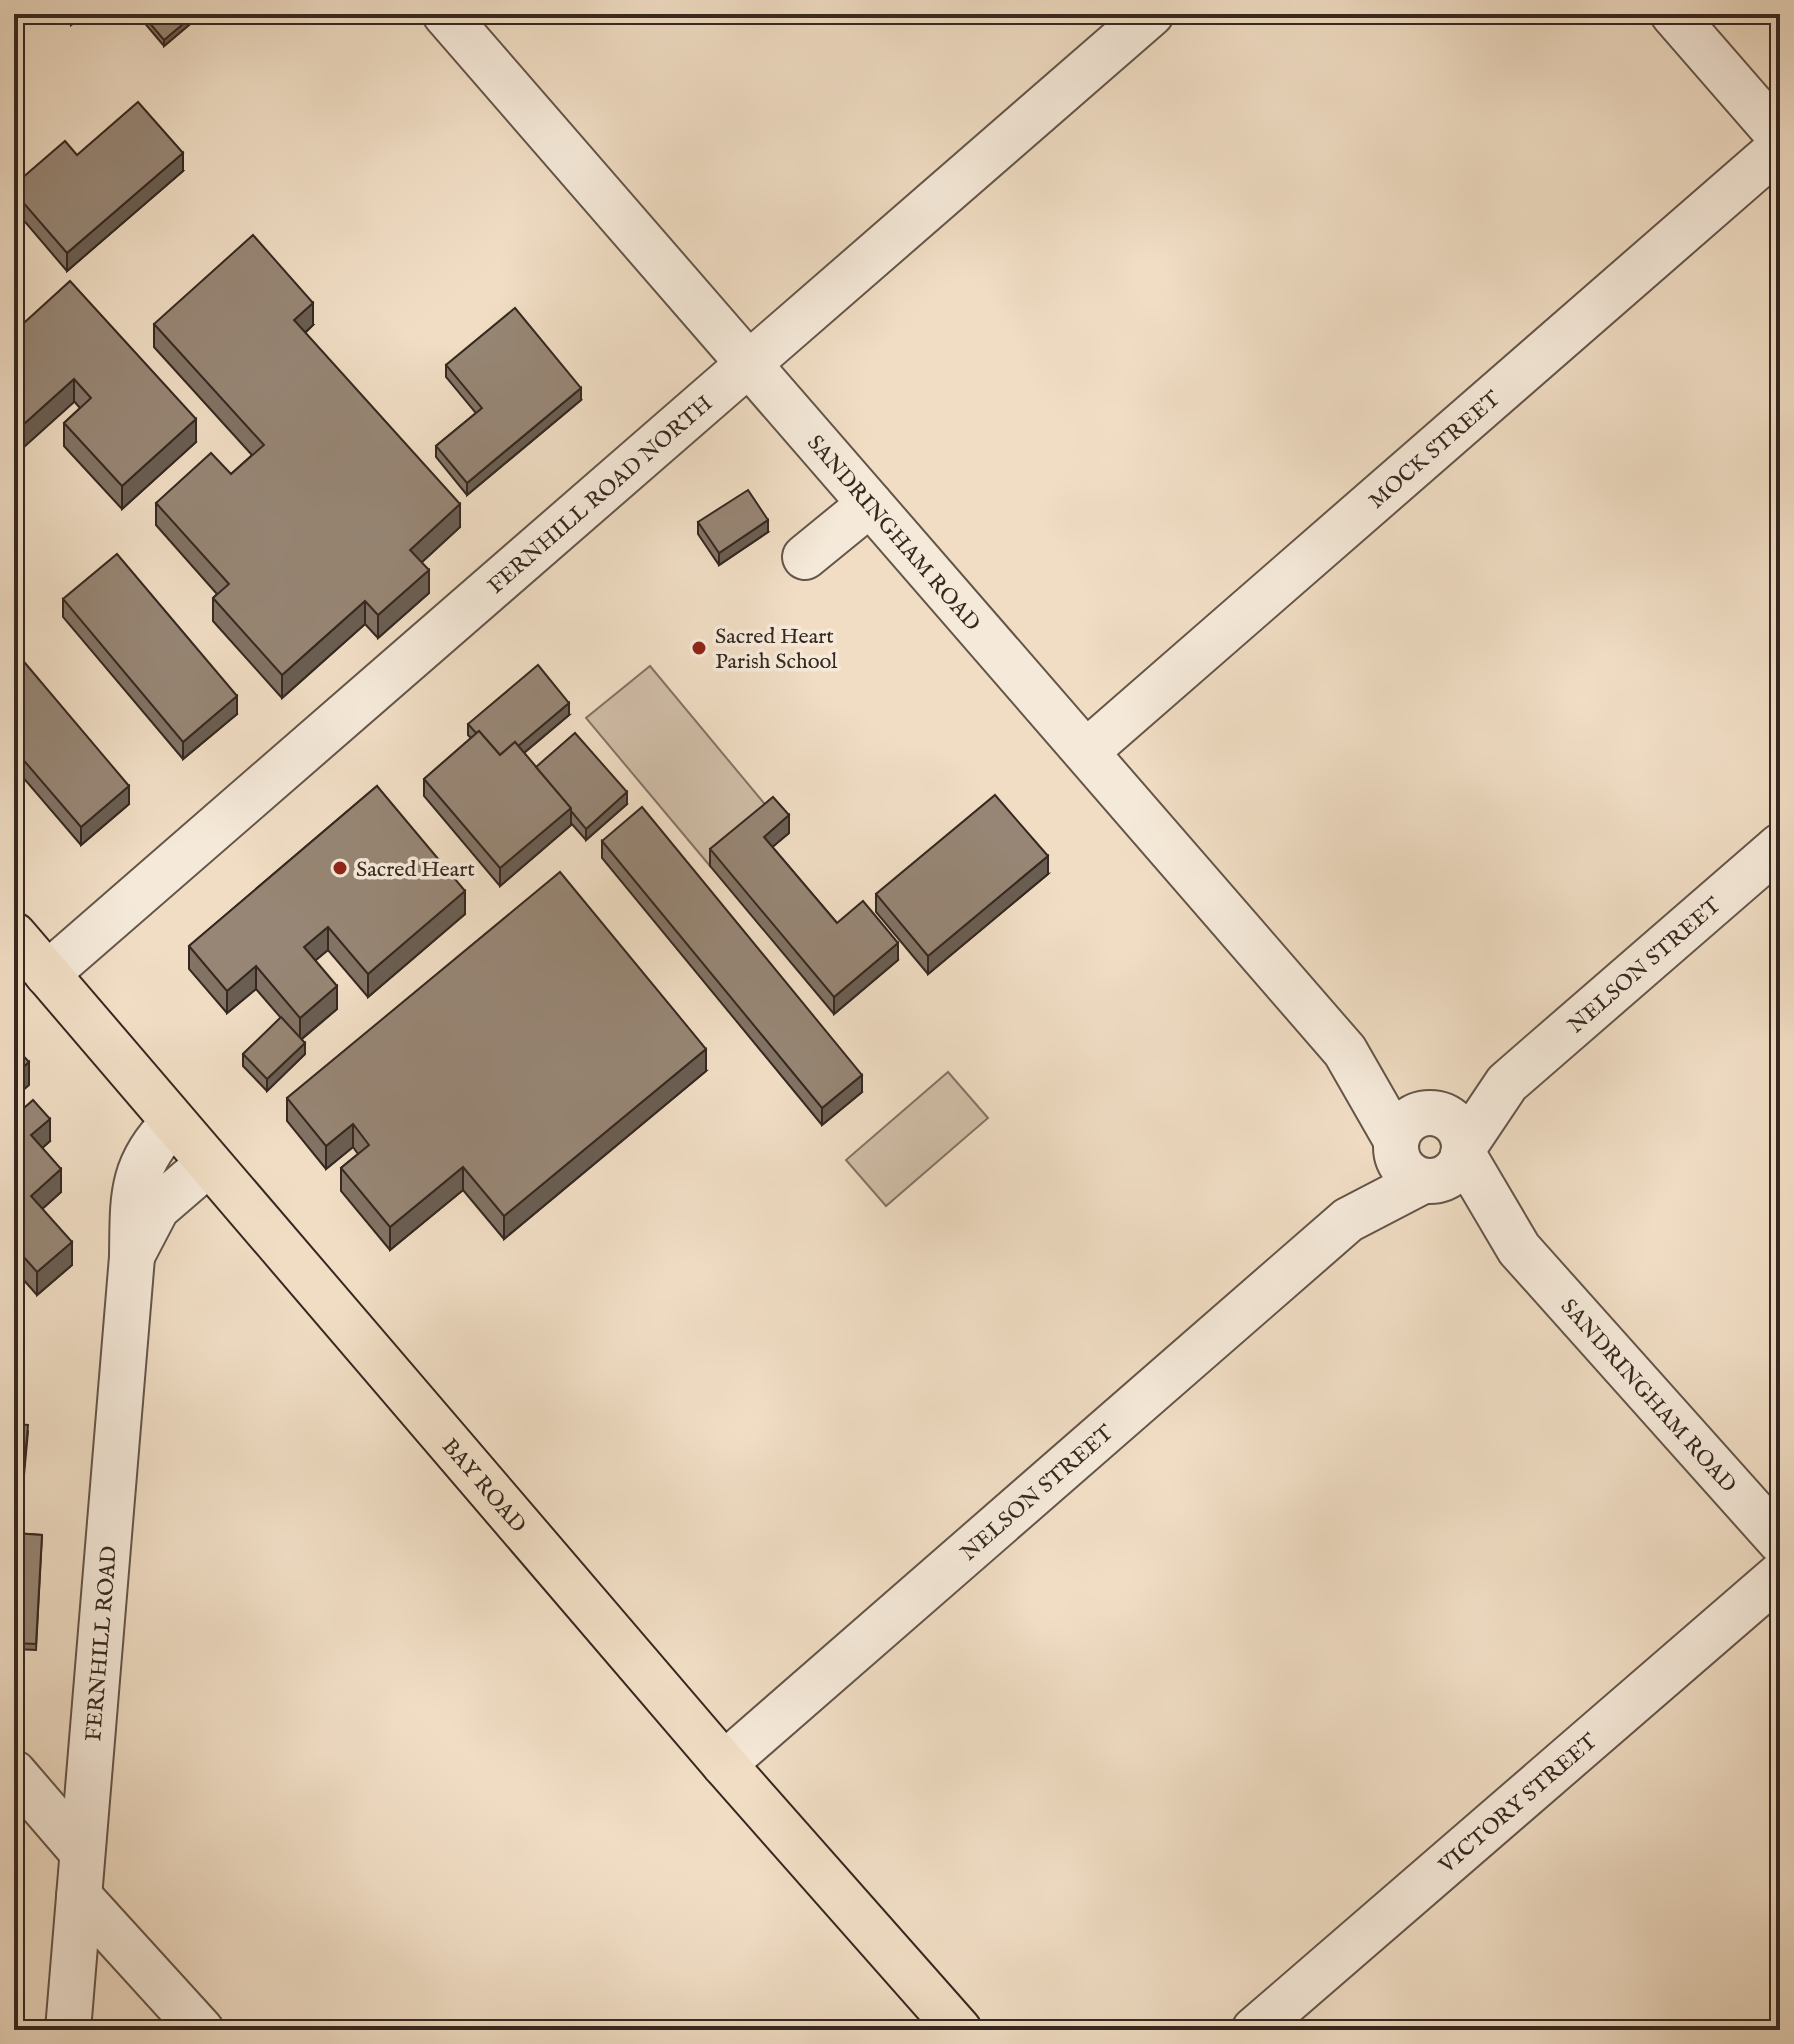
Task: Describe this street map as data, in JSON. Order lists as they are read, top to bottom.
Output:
{
  "streets": {
    "main road": ["BAY ROAD"],
    "street": [
      "MOCK STREET",
      "FERNHILL ROAD NORTH",
      "SANDRINGHAM ROAD",
      "NELSON STREET",
      "FERNHILL ROAD",
      "VICTORY STREET"
    ]
  },
  "crossings": [
    ["MOCK STREET", "SANDRINGHAM ROAD"],
    ["FERNHILL ROAD NORTH", "SANDRINGHAM ROAD"],
    ["FERNHILL ROAD NORTH", "BAY ROAD"],
    ["SANDRINGHAM ROAD", "NELSON STREET"],
    ["NELSON STREET", "BAY ROAD"],
    ["BAY ROAD", "FERNHILL ROAD"]
  ],
  "places": ["Sacred Heart Parish School", "Sacred Heart"]
}
